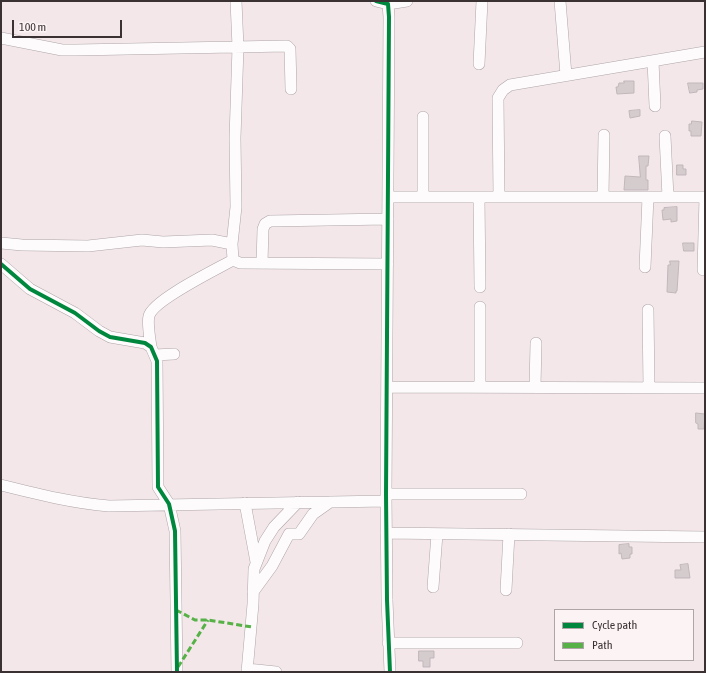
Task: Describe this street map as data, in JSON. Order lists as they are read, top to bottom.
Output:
{
  "legend": ["Cycle path", "Path"],
  "scale_bar": "100 m"
}
